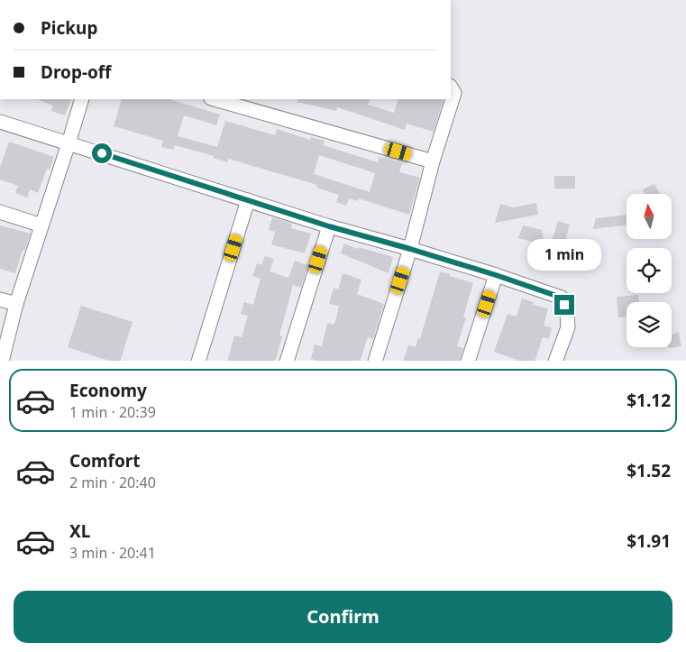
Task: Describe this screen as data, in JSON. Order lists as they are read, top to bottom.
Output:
{
  "north": "top",
  "page": {
    "banner": ["Pickup", "Drop-off"],
    "bubble": "1 min",
    "list": [
      {
        "name": "Economy",
        "note": "1 min · 20:39",
        "value": "$1.12"
      },
      {
        "name": "Comfort",
        "note": "2 min · 20:40",
        "value": "$1.52"
      },
      {
        "name": "XL",
        "note": "3 min · 20:41",
        "value": "$1.91"
      }
    ],
    "buttons": "Confirm"
  }
}
